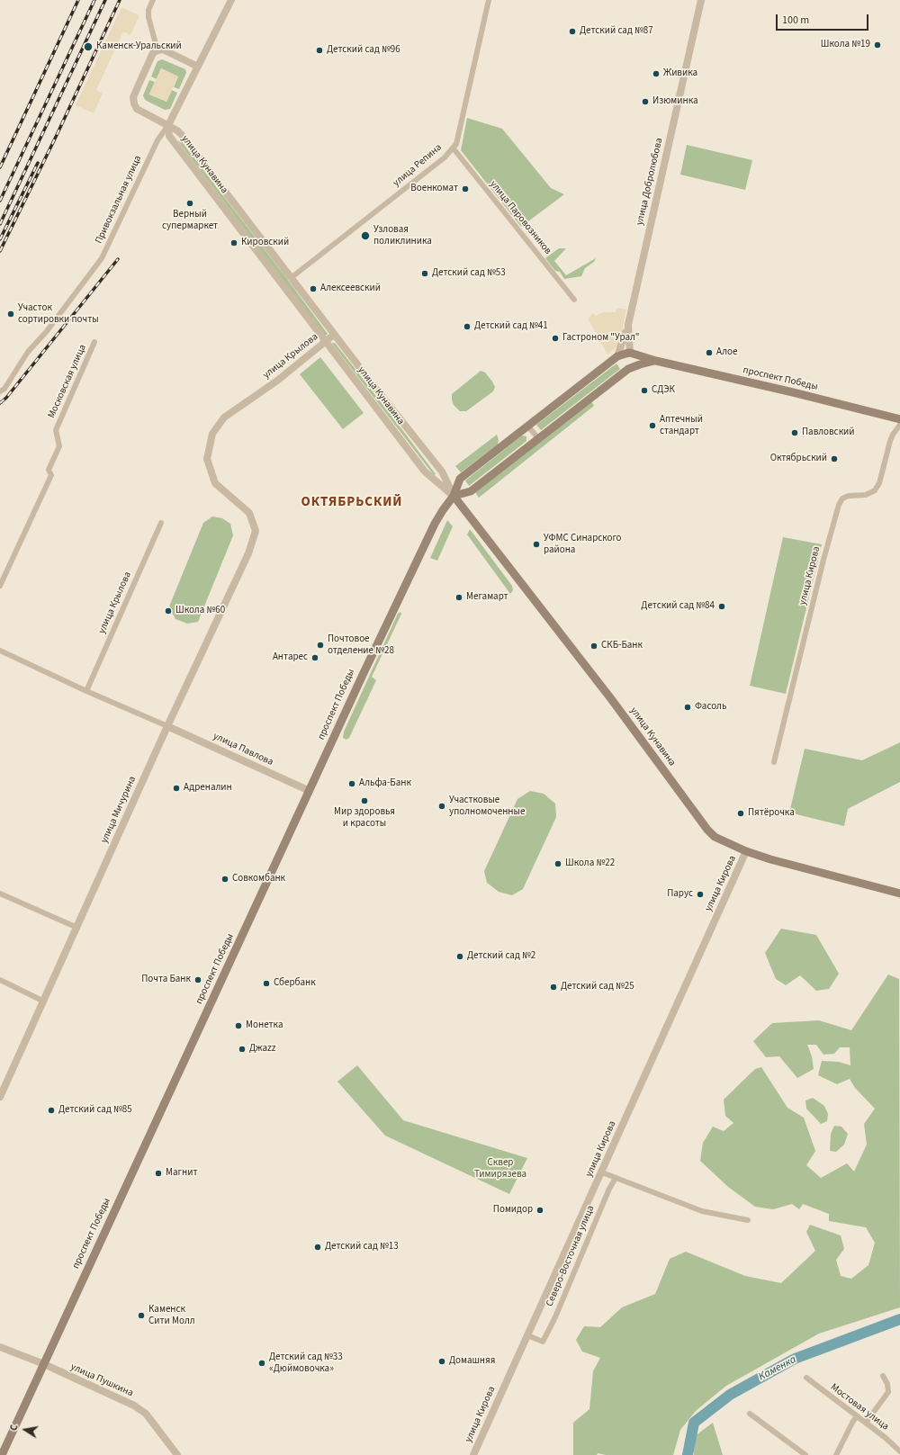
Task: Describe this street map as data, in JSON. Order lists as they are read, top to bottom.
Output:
{
  "streets": {
    "main road": ["улица Кунавина", "улица Добролюбова", "проспект Победы"],
    "street": [
      "улица Репина",
      "Привокзальная улица",
      "улица Паровозников",
      "улица Крылова",
      "Московская улица",
      "улица Кирова",
      "улица Павлова",
      "улица Мичурина",
      "Северо-Восточная улица",
      "улица Пушкина",
      "Мостовая улица"
    ]
  },
  "crossings": [
    ["улица Кунавина", "улица Репина"],
    ["улица Кунавина", "Привокзальная улица"],
    ["улица Кунавина", "улица Крылова"],
    ["улица Кунавина", "проспект Победы"],
    ["улица Кунавина", "улица Кирова"],
    ["улица Репина", "улица Паровозников"],
    ["улица Добролюбова", "проспект Победы"],
    ["улица Крылова", "улица Мичурина"],
    ["проспект Победы", "улица Павлова"],
    ["проспект Победы", "улица Пушкина"],
    ["улица Кирова", "Северо-Восточная улица"],
    ["улица Павлова", "улица Мичурина"]
  ],
  "districts": ["ОКТЯБРЬСКИЙ"],
  "water": ["Каменка"],
  "parks": ["Сквер Тимирязева"],
  "places": [
    "Детский сад №87",
    "Школа №19",
    "Каменск-Уральский",
    "Детский сад №96",
    "Живика",
    "Изюминка",
    "Военкомат",
    "Верный супермаркет",
    "Узловая поликлиника",
    "Кировский",
    "Детский сад №53",
    "Алексеевский",
    "Участок сортировки почты",
    "Детский сад №41",
    "Гастроном \"Урал\"",
    "Алое",
    "СДЭК",
    "Аптечный стандарт",
    "Павловский",
    "Октябрьский",
    "УФМС Синарского района",
    "Мегамарт",
    "Детский сад №84",
    "Школа №60",
    "Почтовое отделение №28",
    "СКБ-Банк",
    "Антарес",
    "Фасоль",
    "Альфа-Банк",
    "Адреналин",
    "Мир здоровья и красоты",
    "Участковые уполномоченные",
    "Пятёрочка",
    "Школа №22",
    "Совкомбанк",
    "Парус",
    "Детский сад №2",
    "Почта Банк",
    "Сбербанк",
    "Детский сад №25",
    "Монетка",
    "Джаzz",
    "Детский сад №85",
    "Магнит",
    "Помидор",
    "Детский сад №13",
    "Каменск Сити Молл",
    "Домашняя",
    "Детский сад №33 «Дюймовочка»"
  ],
  "scale_bar": "100 m",
  "north": "left"
}
